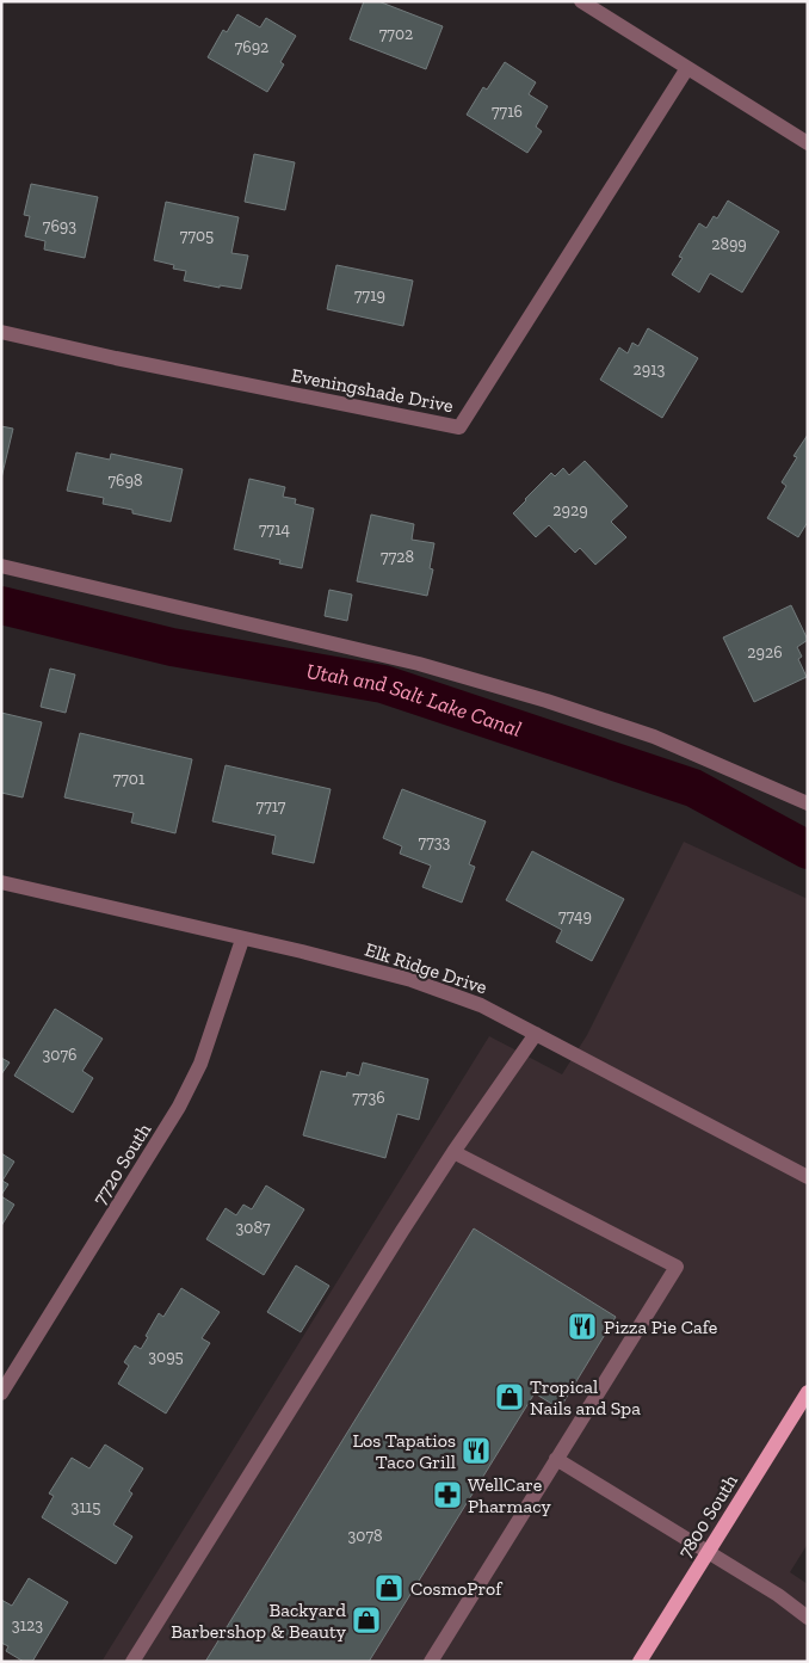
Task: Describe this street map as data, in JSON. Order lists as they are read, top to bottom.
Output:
{
  "streets": {
    "main road": ["7800 South"],
    "street": ["Eveningshade Drive", "Elk Ridge Drive", "7720 South"]
  },
  "crossings": [
    ["Elk Ridge Drive", "7720 South"]
  ],
  "water": ["Utah and Salt Lake Canal"],
  "places": {
    "restaurant": ["Pizza Pie Cafe", "Los Tapatios Taco Grill"],
    "shop": ["Tropical Nails and Spa", "CosmoProf", "Backyard Barbershop & Beauty"],
    "pharmacy": ["WellCare Pharmacy"]
  },
  "house_numbers": [
    "7702",
    "7692",
    "7716",
    "7693",
    "7705",
    "2899",
    "7719",
    "2913",
    "7698",
    "2929",
    "7714",
    "7728",
    "2926",
    "7701",
    "7717",
    "7733",
    "7749",
    "3076",
    "7736",
    "3087",
    "3095",
    "3115",
    "3078",
    "3123"
  ]
}
